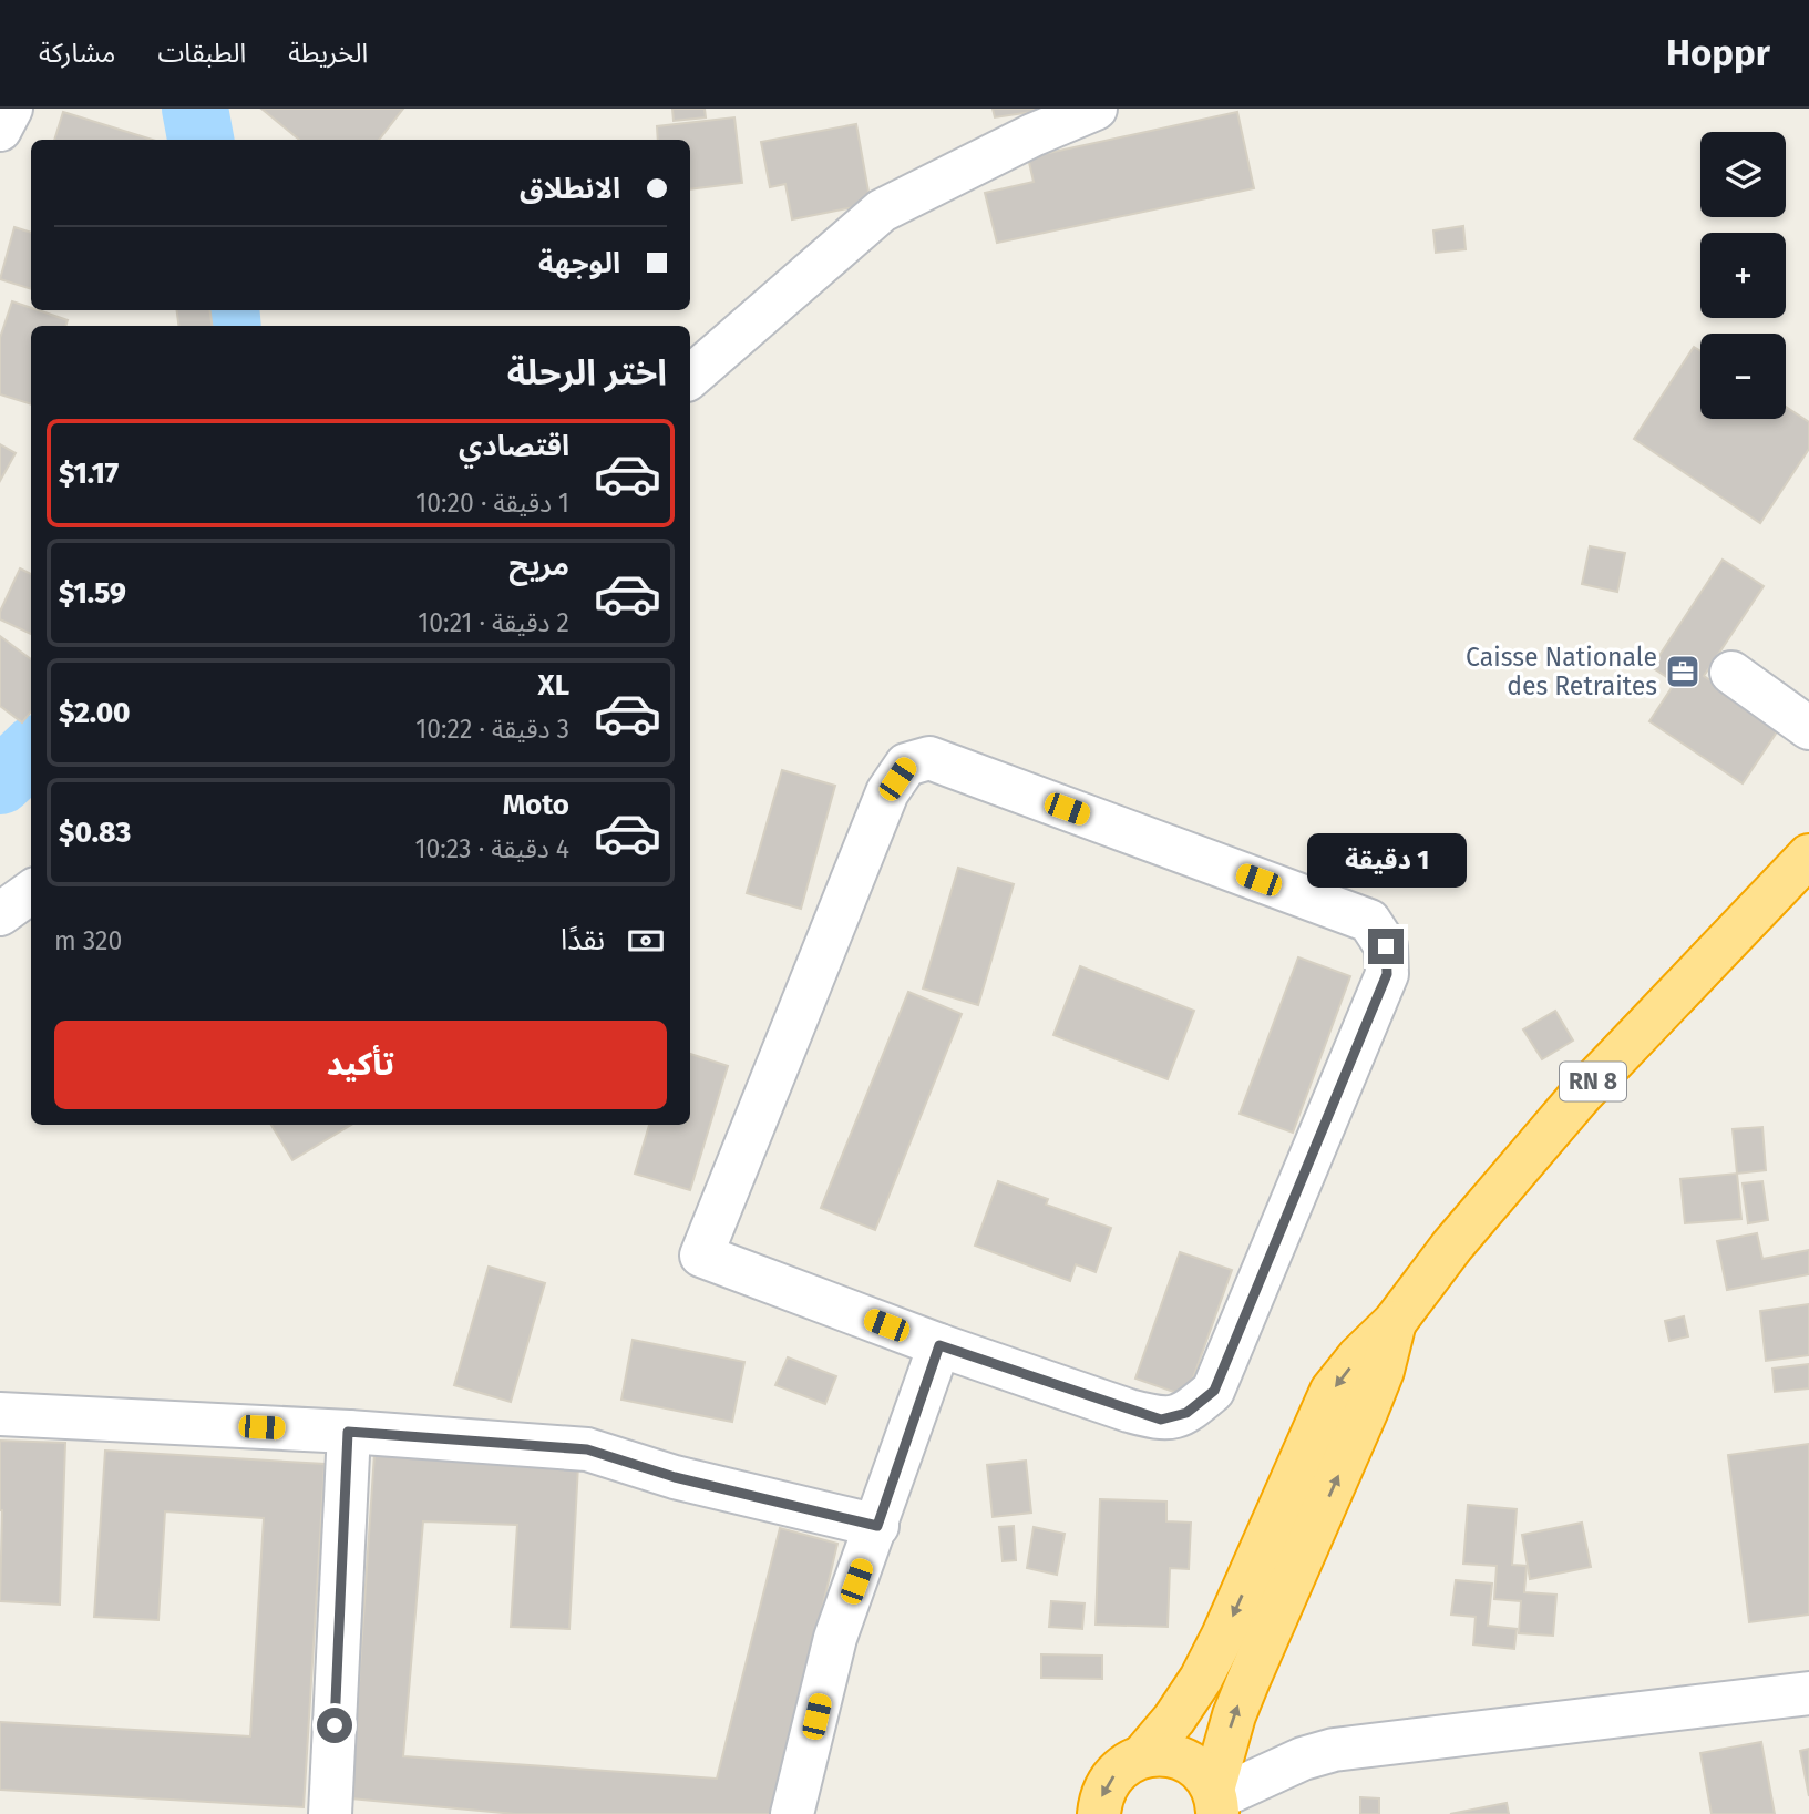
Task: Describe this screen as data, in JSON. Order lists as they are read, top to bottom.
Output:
{
  "streets": {
    "highway": ["RN 8"]
  },
  "places": {
    "office": ["Caisse Nationale des Retraites"]
  },
  "page": {
    "header": "Hoppr",
    "nav": ["الخريطة", "الطبقات", "مشاركة"],
    "map_buttons": ["+", "−"],
    "banner": ["الانطلاق", "الوجهة"],
    "heading": "اختر الرحلة",
    "list": [
      {
        "name": "اقتصادي",
        "note": "1 دقيقة · 10:20",
        "value": "$1.17"
      },
      {
        "name": "مريح",
        "note": "2 دقيقة · 10:21",
        "value": "$1.59"
      },
      {
        "name": "XL",
        "note": "3 دقيقة · 10:22",
        "value": "$2.00"
      },
      {
        "name": "Moto",
        "note": "4 دقيقة · 10:23",
        "value": "$0.83"
      }
    ],
    "bubble": "1 دقيقة",
    "pay": ["نقدًا", "320 m"],
    "buttons": "تأكيد"
  }
}
